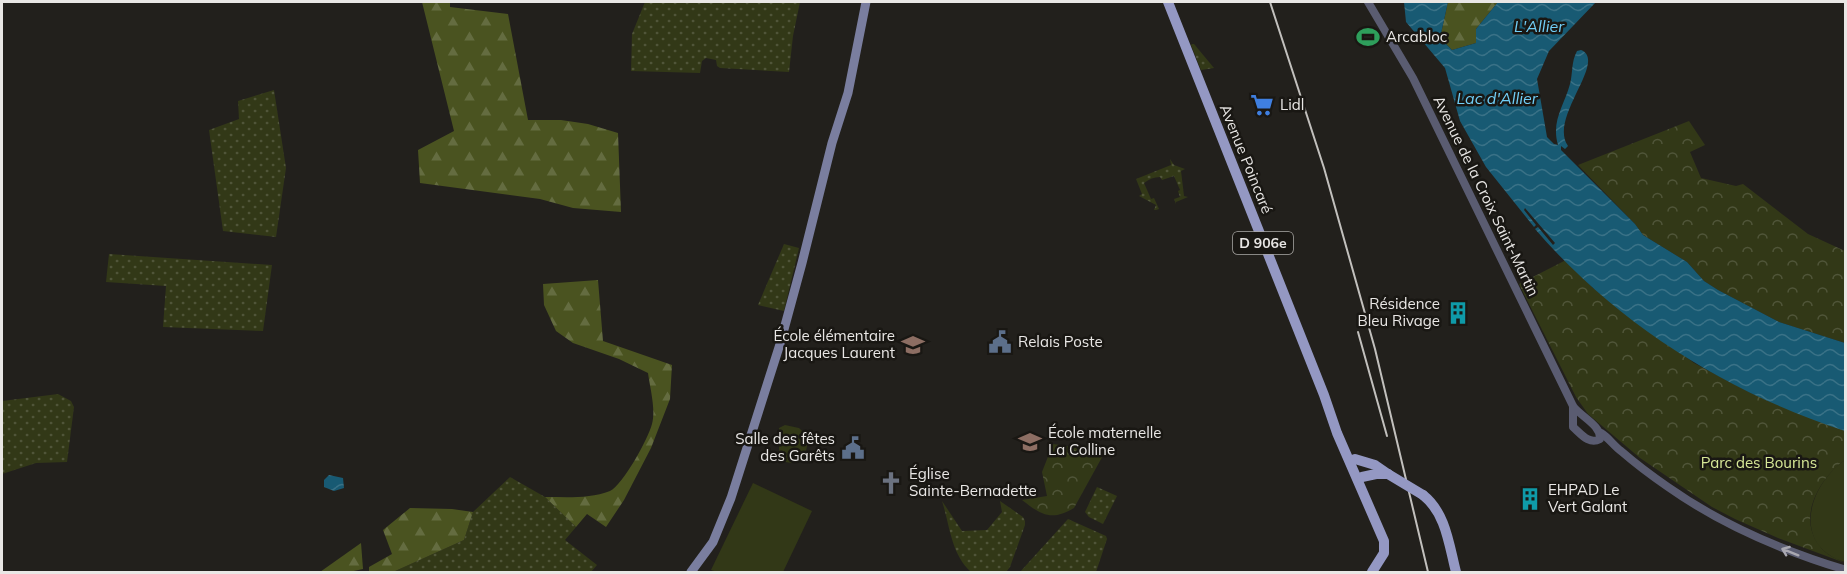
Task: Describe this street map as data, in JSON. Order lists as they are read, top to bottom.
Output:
{
  "streets": {
    "main road": ["Avenue Poincaré", "D 906e"],
    "street": ["Avenue de la Croix Saint-Martin"]
  },
  "water": ["L'Allier", "Lac d'Allier"],
  "parks": ["Parc des Bourins"],
  "places": {
    "sports": ["Arcabloc"],
    "supermarket": ["Lidl"],
    "building": ["Résidence Bleu Rivage", "EHPAD Le Vert Galant"],
    "public building": ["Relais Poste", "Salle des fêtes des Garêts"],
    "school or university": ["École élémentaire Jacques Laurent", "École maternelle La Colline"],
    "church": ["Église Sainte-Bernadette"]
  }
}
